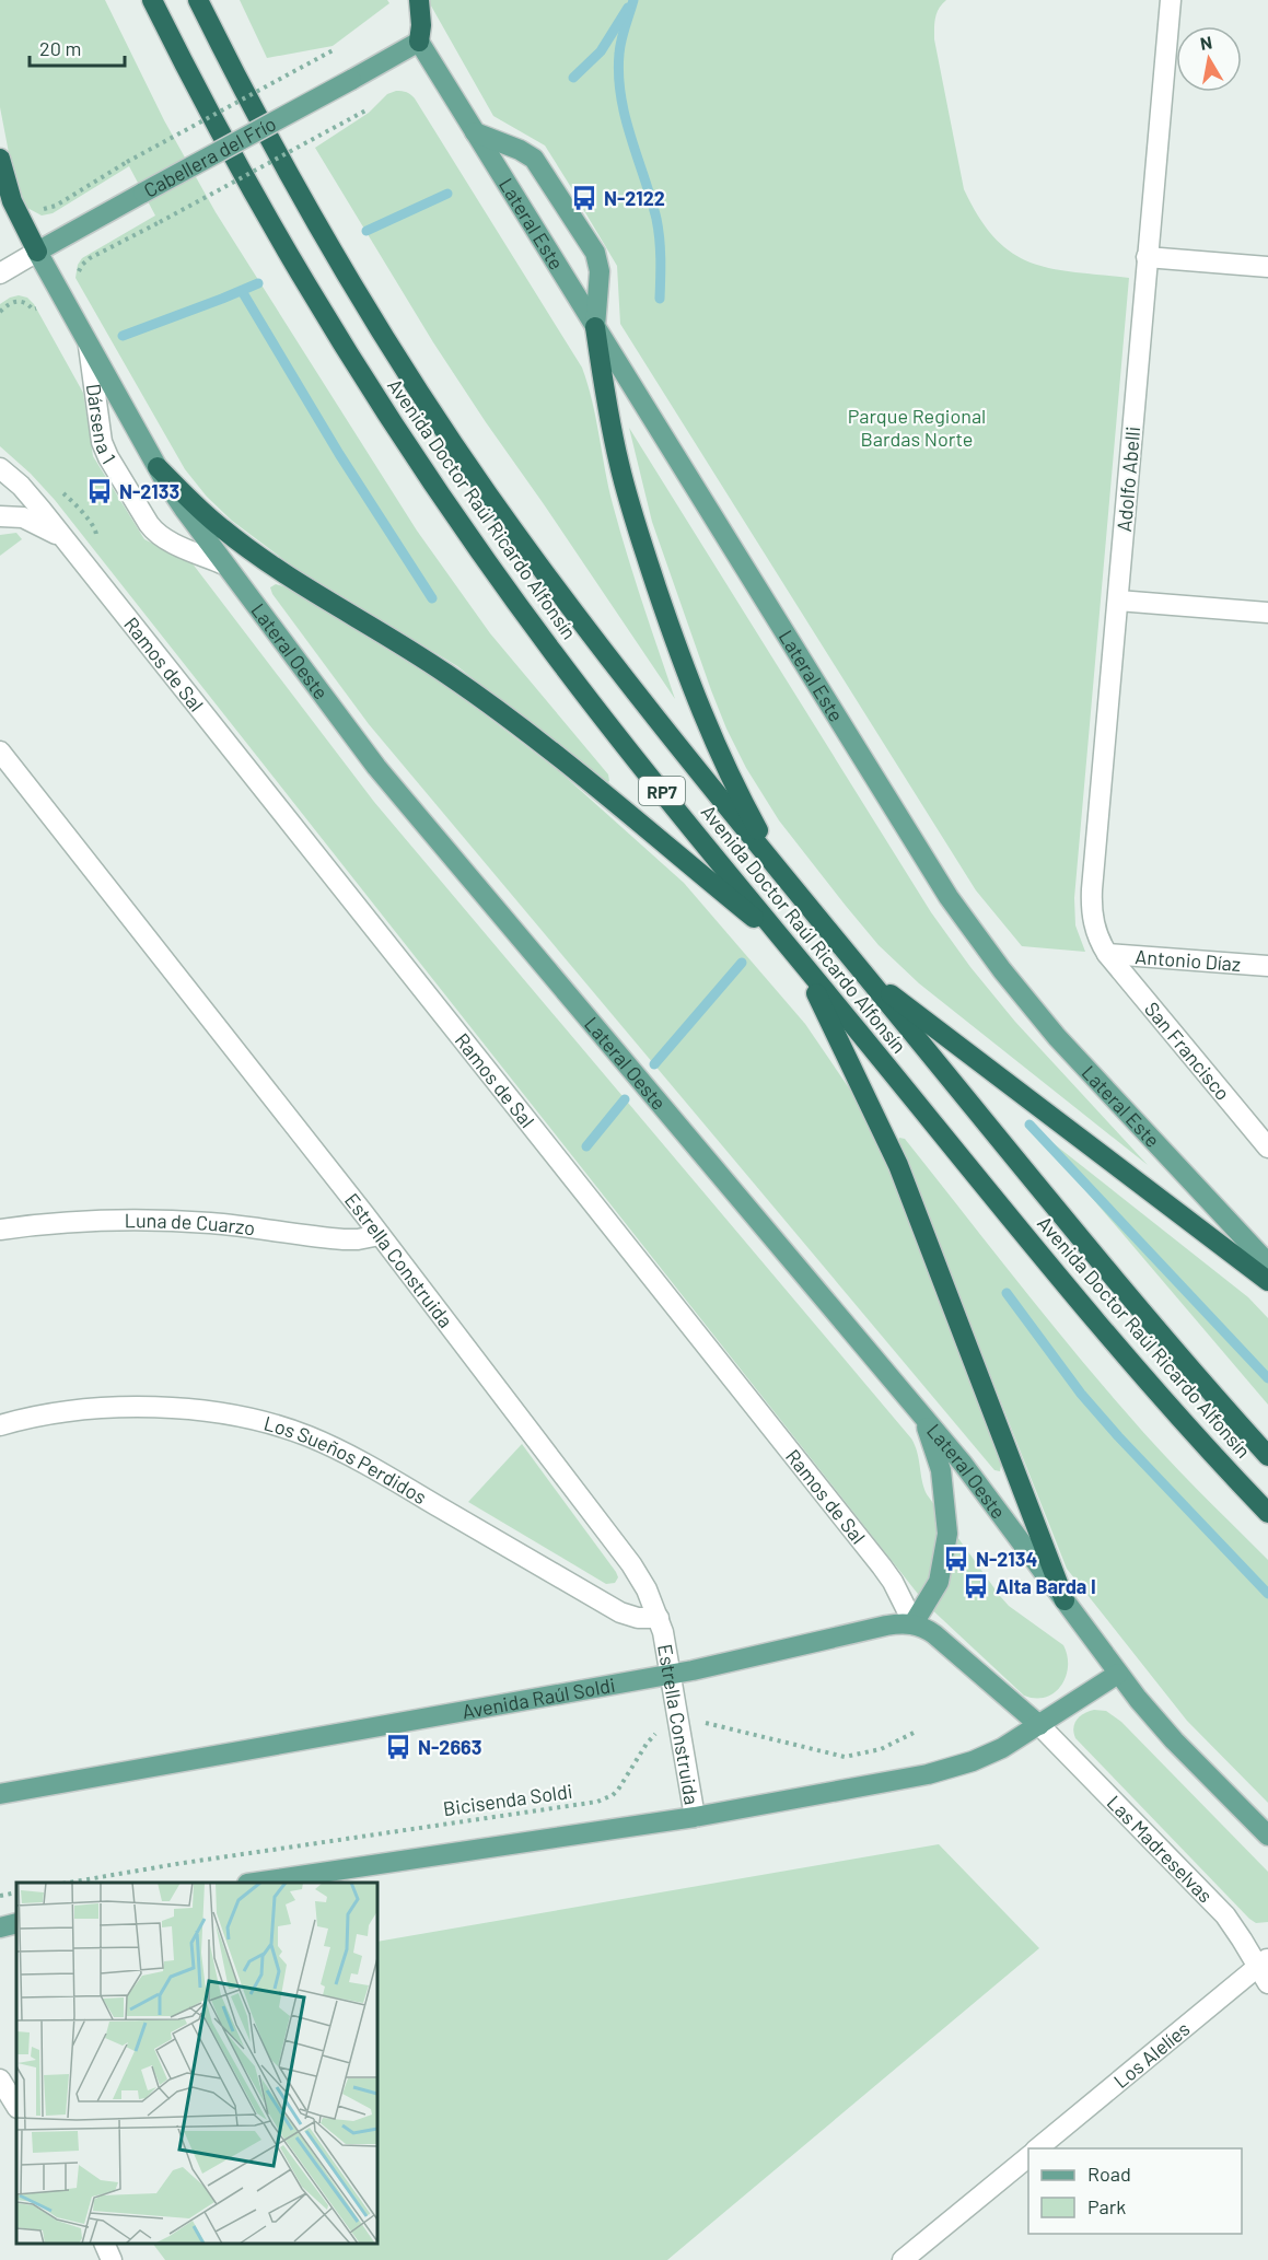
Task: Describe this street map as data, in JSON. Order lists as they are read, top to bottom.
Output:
{
  "streets": {
    "highway": ["Avenida Doctor Raúl Ricardo Alfonsín", "RP7"],
    "main road": [
      "Cabellera del Frío",
      "Lateral Este",
      "Lateral Oeste",
      "Avenida Raúl Soldi"
    ],
    "street": [
      "Dársena 1",
      "Adolfo Abelli",
      "Ramos de Sal",
      "Antonio Díaz",
      "San Francisco",
      "Luna de Cuarzo",
      "Estrella Construida",
      "Los Sueños Perdidos",
      "Las Madreselvas",
      "Los Alelíes"
    ],
    "path": ["Bicisenda Soldi"]
  },
  "crossings": [
    ["Cabellera del Frío", "Lateral Este"],
    ["Cabellera del Frío", "Lateral Oeste"],
    ["Dársena 1", "Lateral Oeste"],
    ["Adolfo Abelli", "Antonio Díaz"],
    ["Adolfo Abelli", "San Francisco"],
    ["Ramos de Sal", "Avenida Raúl Soldi"],
    ["Antonio Díaz", "San Francisco"],
    ["Luna de Cuarzo", "Estrella Construida"],
    ["Estrella Construida", "Los Sueños Perdidos"],
    ["Estrella Construida", "Avenida Raúl Soldi"],
    ["Estrella Construida", "Bicisenda Soldi"],
    ["Las Madreselvas", "Los Alelíes"]
  ],
  "parks": ["Parque Regional Bardas Norte"],
  "places": {
    "bus stop": [
      "N-2122",
      "N-2133",
      "N-2134",
      "Alta Barda I",
      "N-2663"
    ]
  },
  "legend": ["Road", "Park"],
  "scale_bar": "20 m",
  "north": "top"
}
